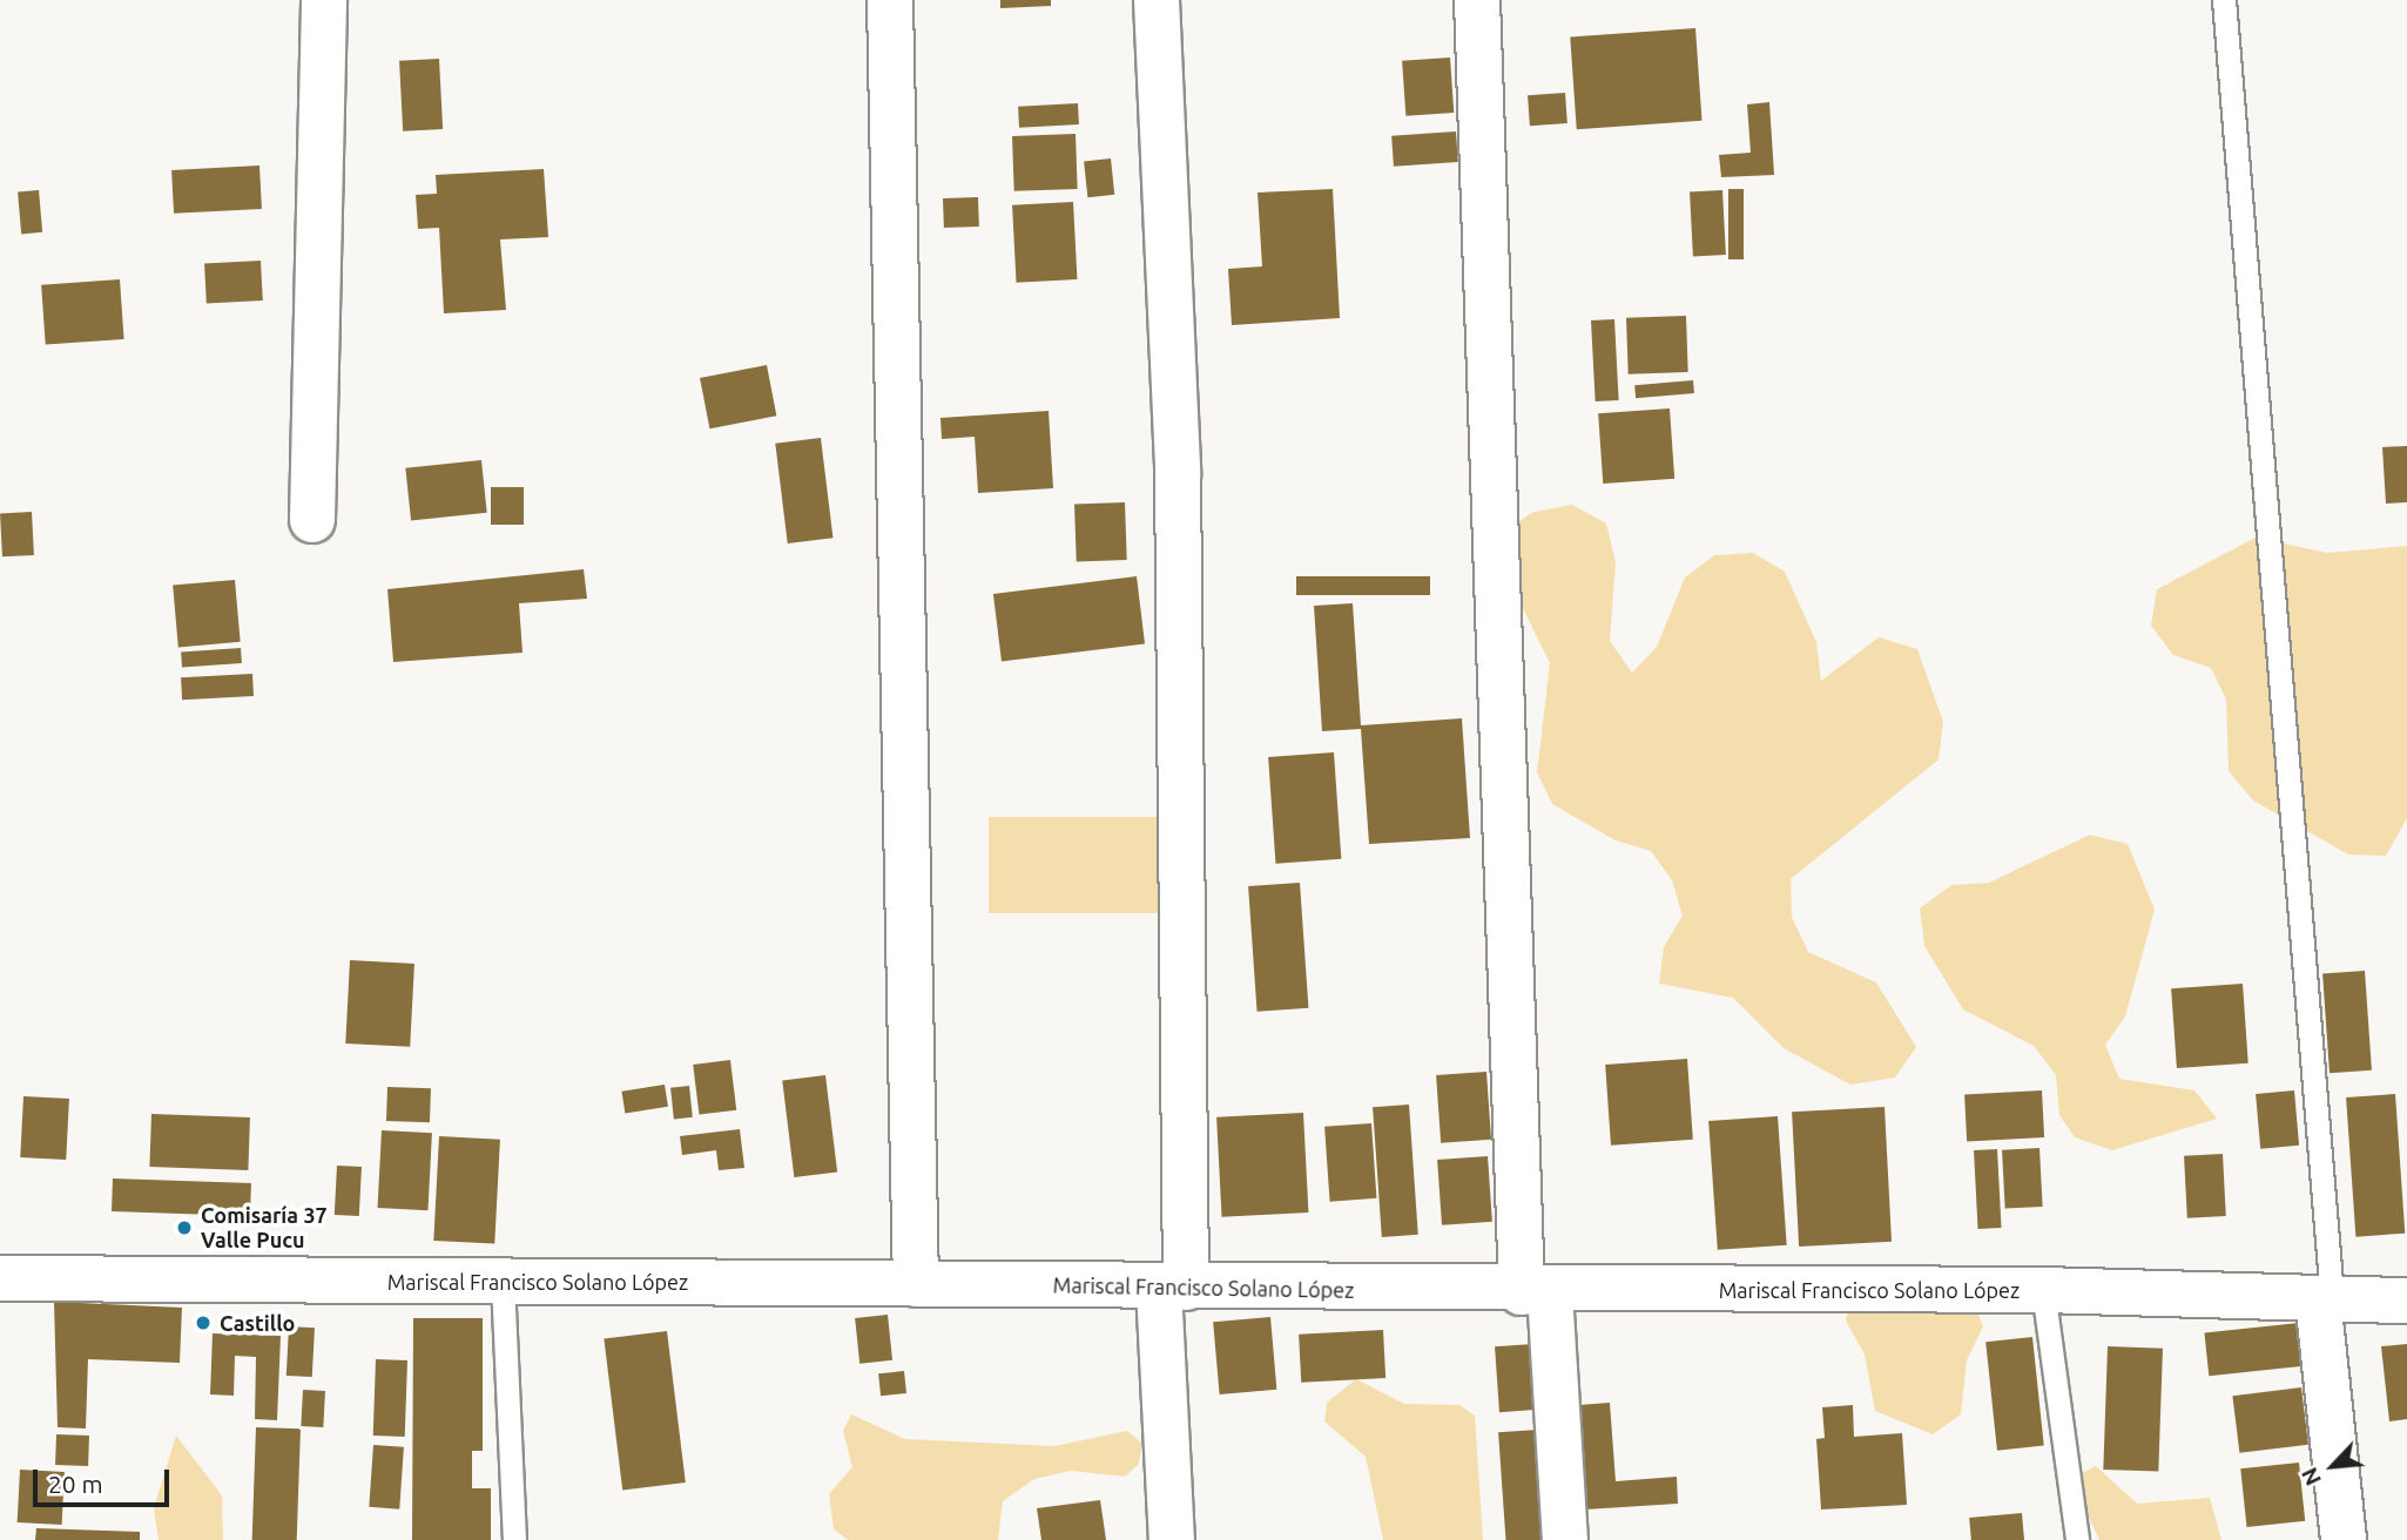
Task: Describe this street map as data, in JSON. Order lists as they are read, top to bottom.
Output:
{
  "streets": {
    "street": ["Mariscal Francisco Solano López"]
  },
  "places": ["Comisaría 37 Valle Pucu", "Castillo"],
  "scale_bar": "20 m",
  "north": "bottom left"
}
